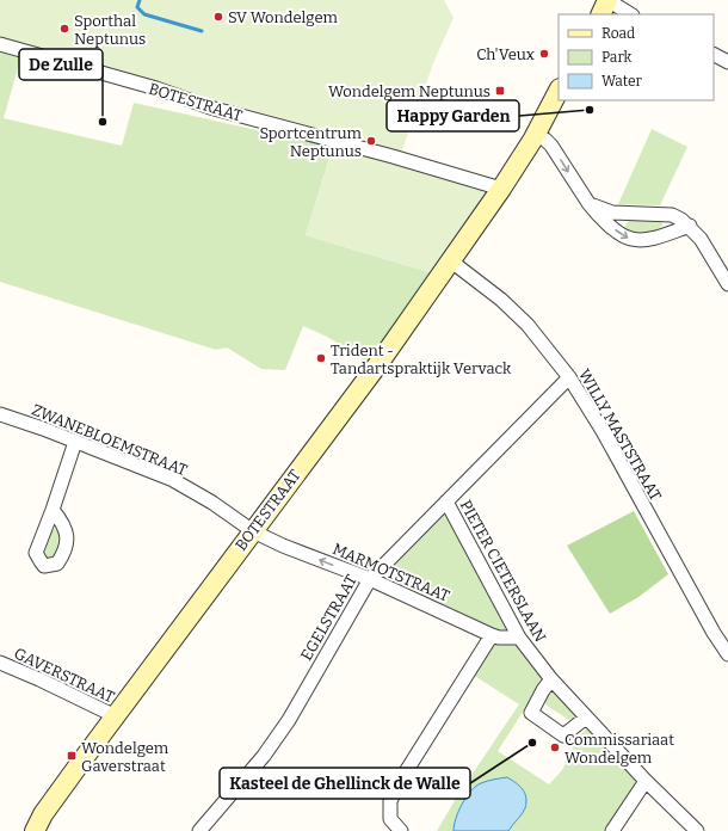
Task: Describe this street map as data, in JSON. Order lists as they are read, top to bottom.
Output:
{
  "streets": {
    "street": [
      "BOTESTRAAT",
      "WILLY MASTSTRAAT",
      "ZWANEBLOEMSTRAAT",
      "PIETER CIETERSLAAN",
      "MARMOTSTRAAT",
      "EGELSTRAAT",
      "GAVERSTRAAT"
    ]
  },
  "crossings": [
    ["BOTESTRAAT", "WILLY MASTSTRAAT"],
    ["BOTESTRAAT", "ZWANEBLOEMSTRAAT"],
    ["BOTESTRAAT", "MARMOTSTRAAT"],
    ["BOTESTRAAT", "GAVERSTRAAT"],
    ["WILLY MASTSTRAAT", "EGELSTRAAT"],
    ["ZWANEBLOEMSTRAAT", "MARMOTSTRAAT"],
    ["PIETER CIETERSLAAN", "MARMOTSTRAAT"],
    ["PIETER CIETERSLAAN", "EGELSTRAAT"],
    ["MARMOTSTRAAT", "EGELSTRAAT"]
  ],
  "one_way": ["MARMOTSTRAAT"],
  "places": {
    "other": [
      "SV Wondelgem",
      "Sporthal Neptunus",
      "Ch'Veux",
      "Happy Garden",
      "De Zulle",
      "Sportcentrum Neptunus",
      "Trident - Tandartspraktijk Vervack",
      "Kasteel de Ghellinck de Walle",
      "Commissariaat Wondelgem"
    ],
    "transit": ["Wondelgem Neptunus", "Wondelgem Gaverstraat"]
  },
  "legend": ["Road", "Park", "Water"]
}
